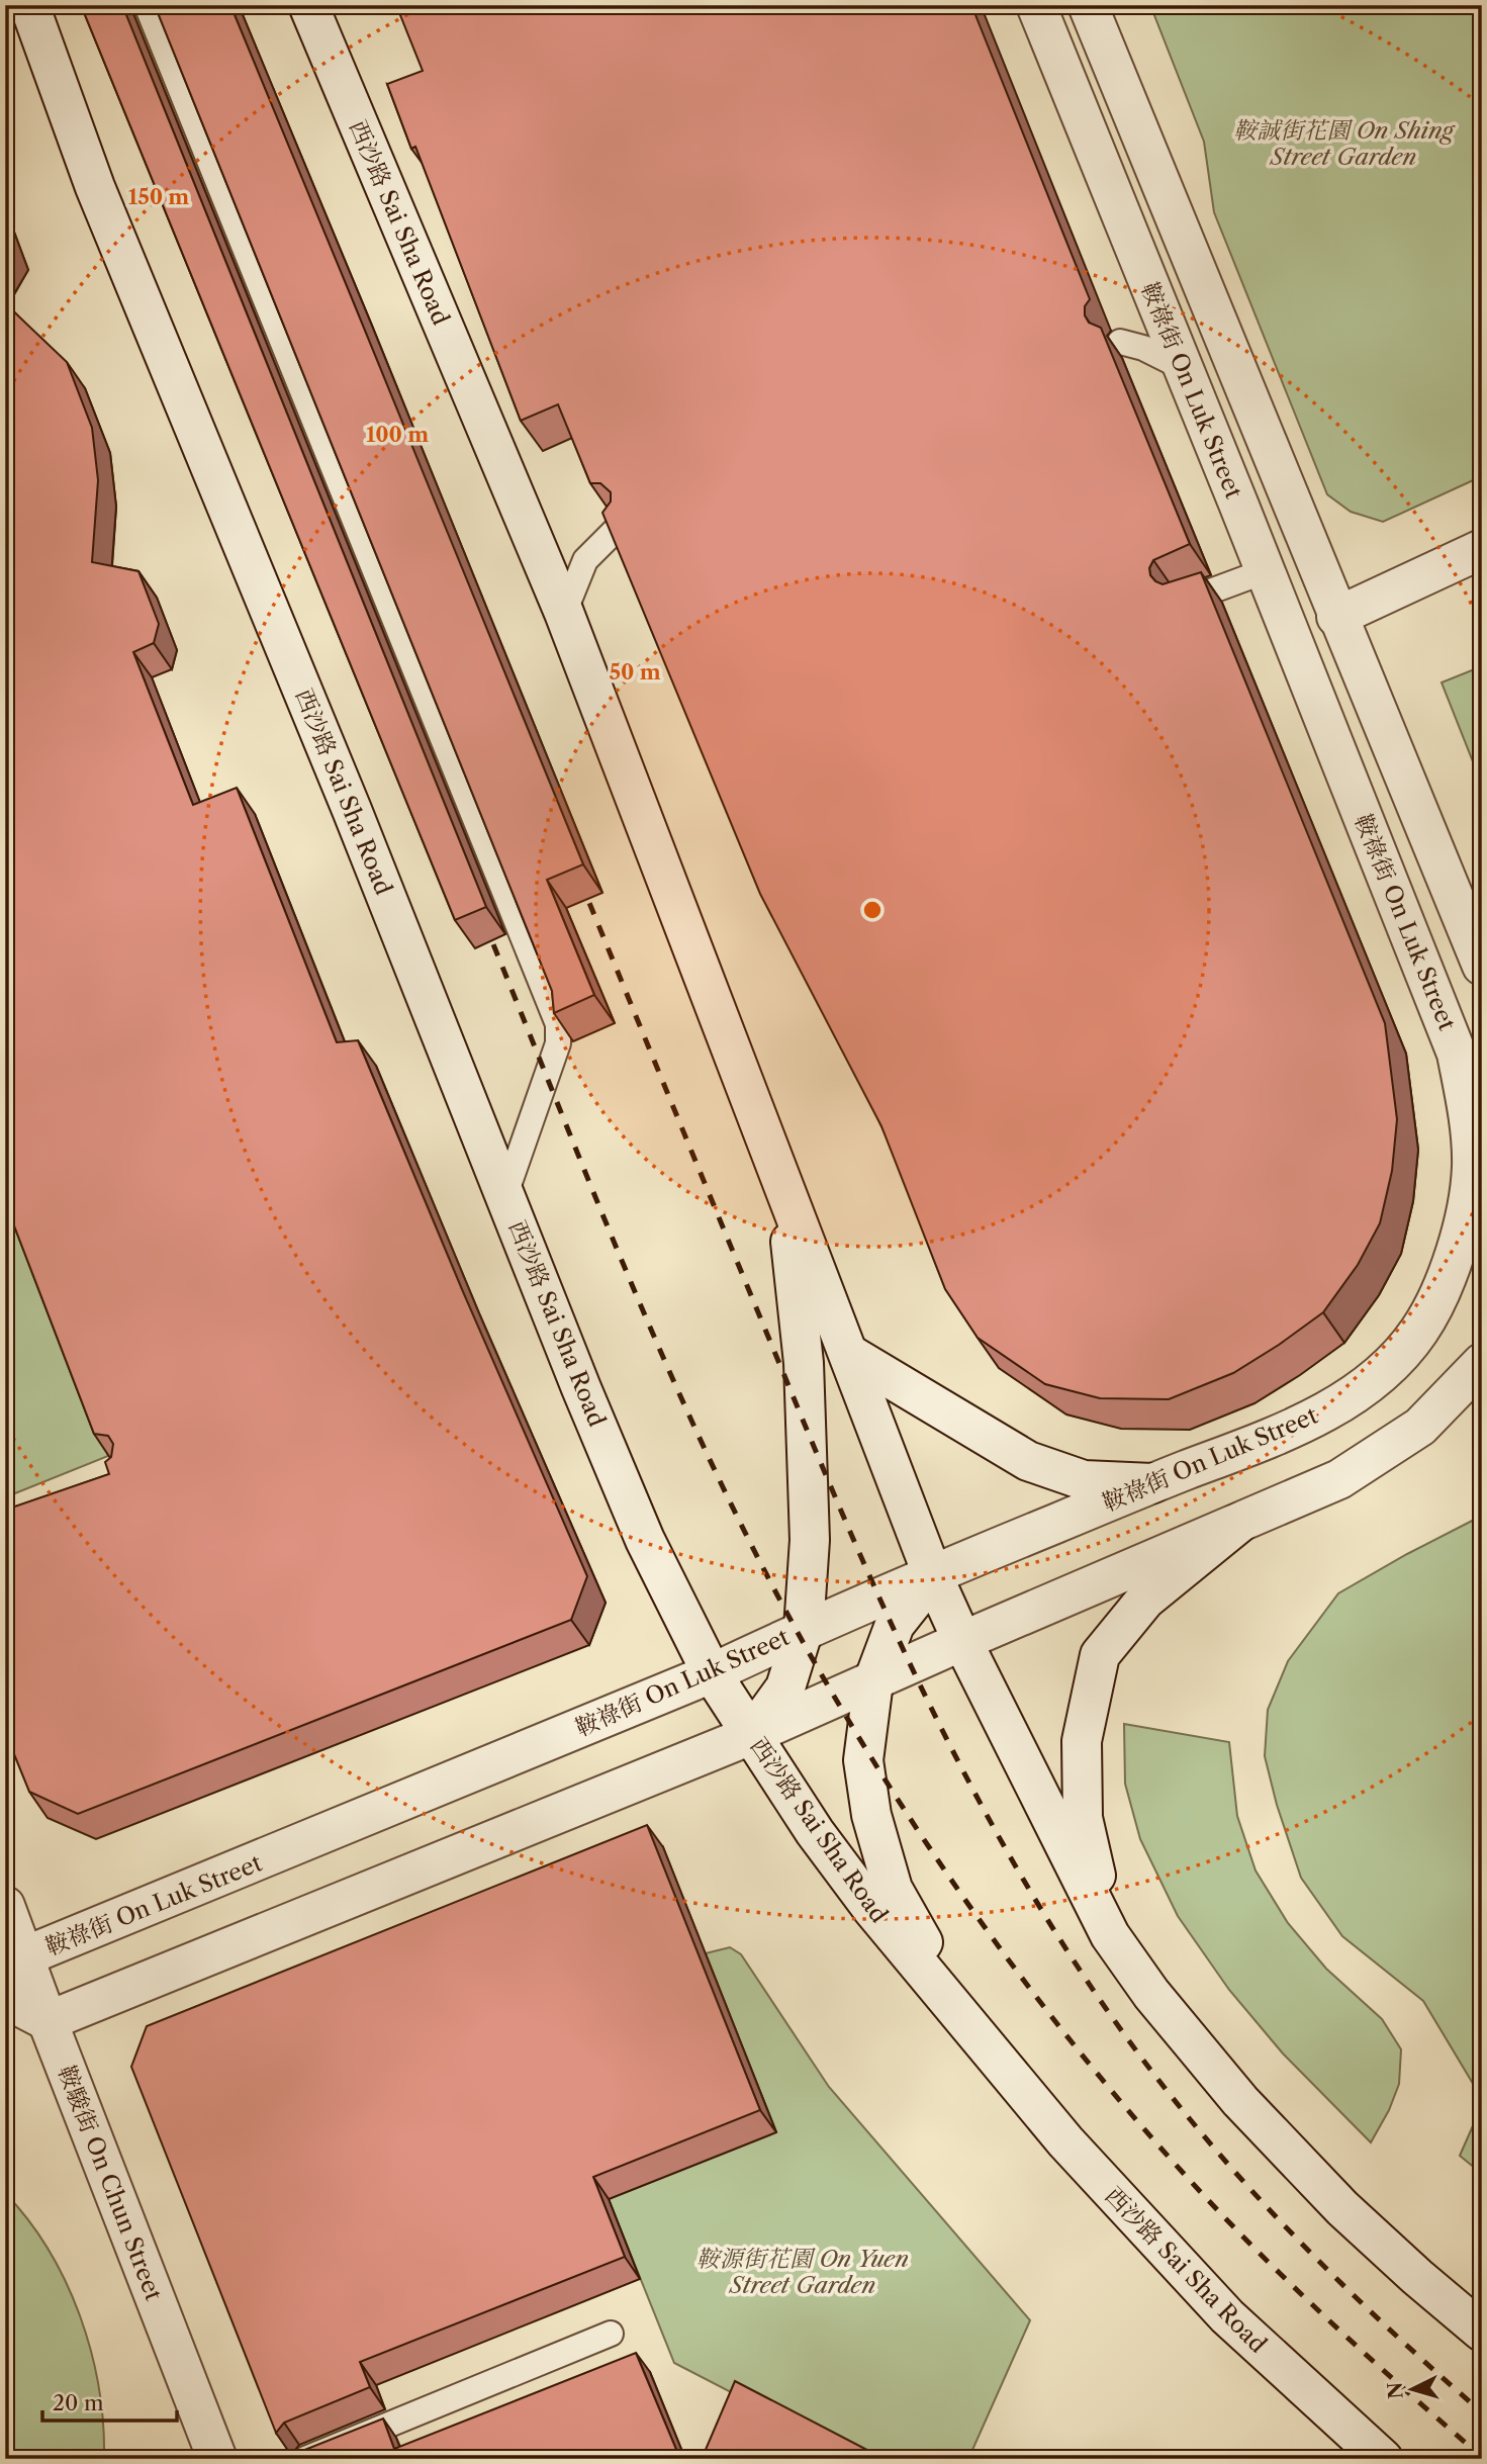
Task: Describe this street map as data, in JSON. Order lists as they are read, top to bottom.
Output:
{
  "streets": {
    "main road": ["西沙路 Sai Sha Road", "鞍祿街 On Luk Street", "鞍駿街 On Chun Street"]
  },
  "crossings": [
    ["西沙路 Sai Sha Road", "鞍祿街 On Luk Street"],
    ["鞍祿街 On Luk Street", "鞍駿街 On Chun Street"]
  ],
  "parks": ["鞍誠街花園 On Shing Street Garden", "鞍源街花園 On Yuen Street Garden"],
  "scale_bar": "20 m",
  "north": "left",
  "rings": ["150 m", "100 m", "50 m"]
}
